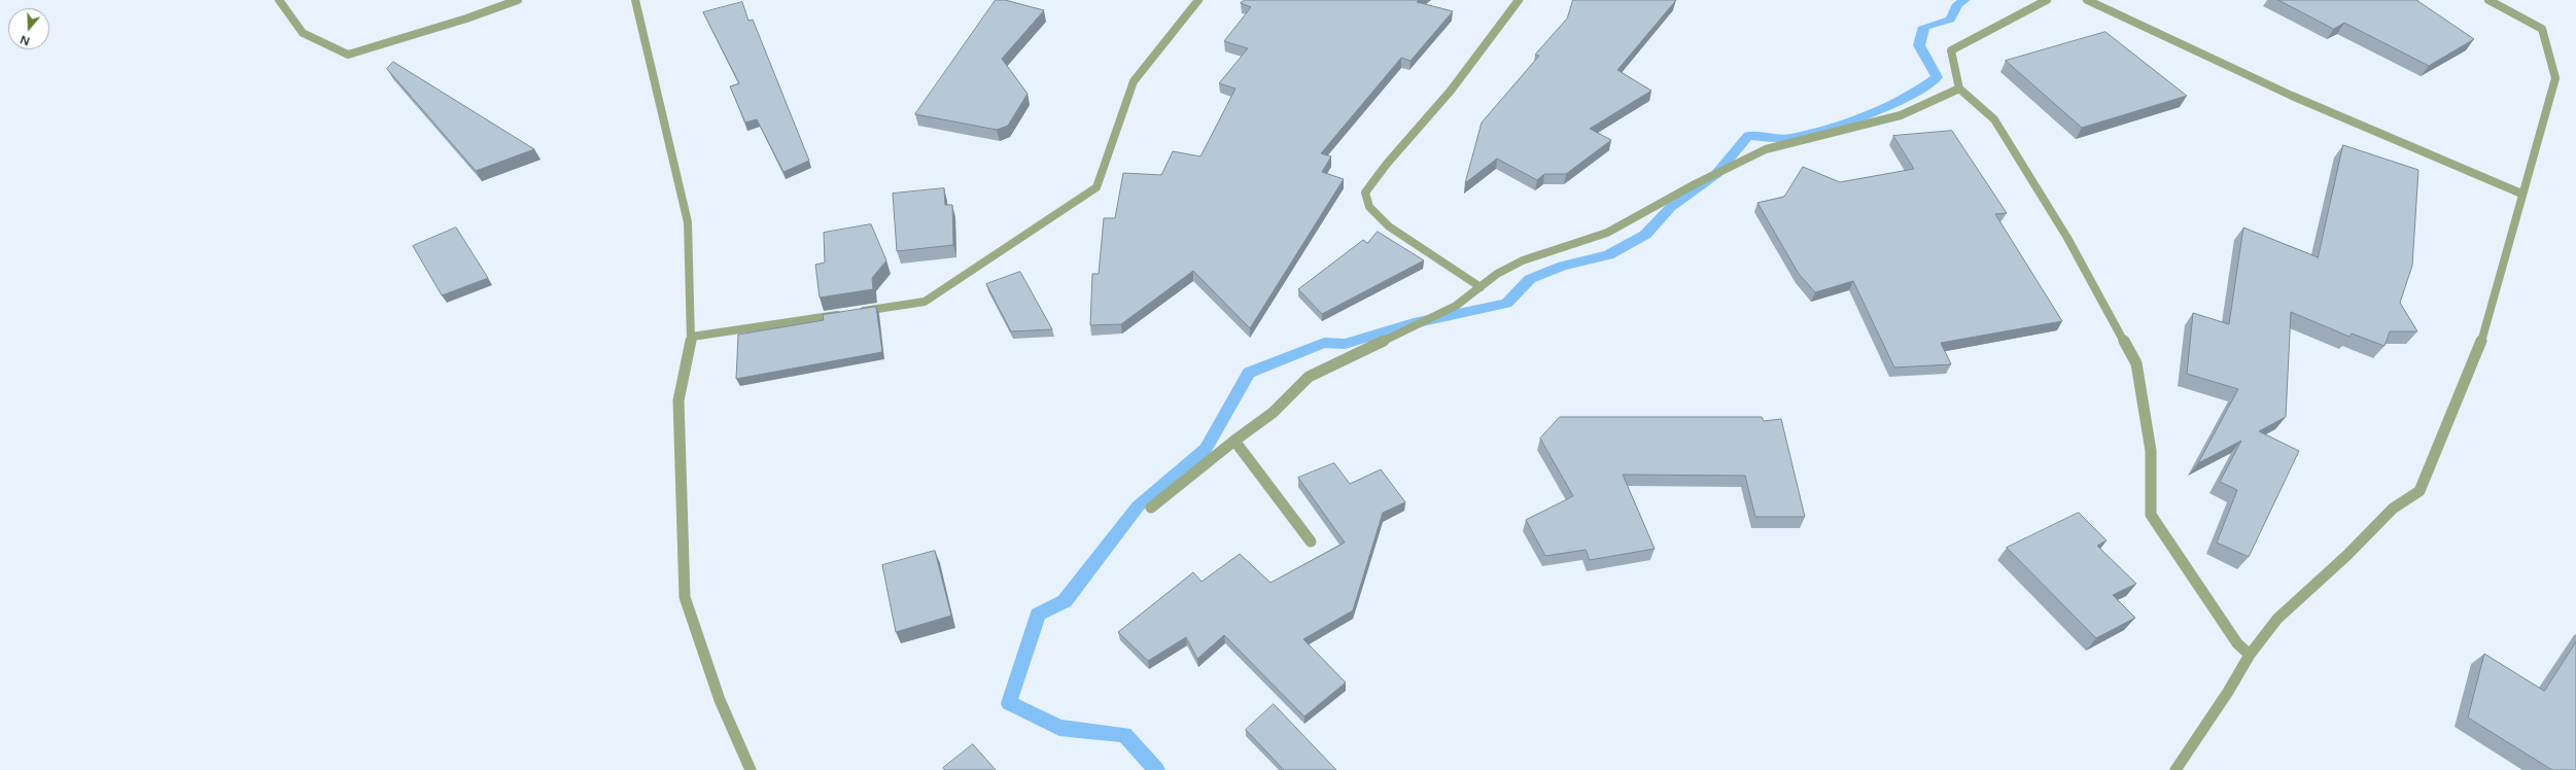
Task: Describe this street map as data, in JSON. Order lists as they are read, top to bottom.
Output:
{
  "north": "bottom"
}
